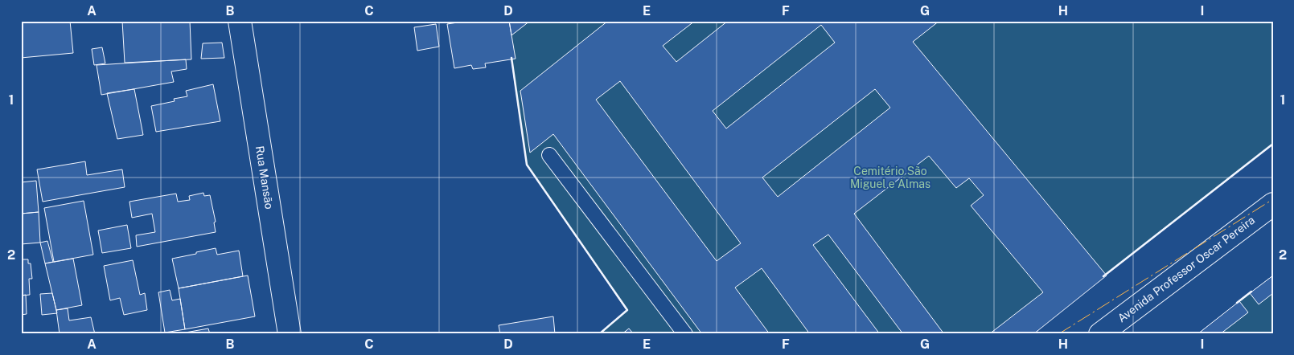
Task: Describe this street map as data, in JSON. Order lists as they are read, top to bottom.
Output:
{
  "streets": {
    "street": ["Rua Mansão", "Avenida Professor Oscar Pereira"]
  },
  "parks": ["Cemitério São Miguel e Almas"],
  "grid": {
    "columns": [
      "A",
      "B",
      "C",
      "D",
      "E",
      "F",
      "G",
      "H",
      "I"
    ],
    "rows": ["1", "2"]
  }
}
